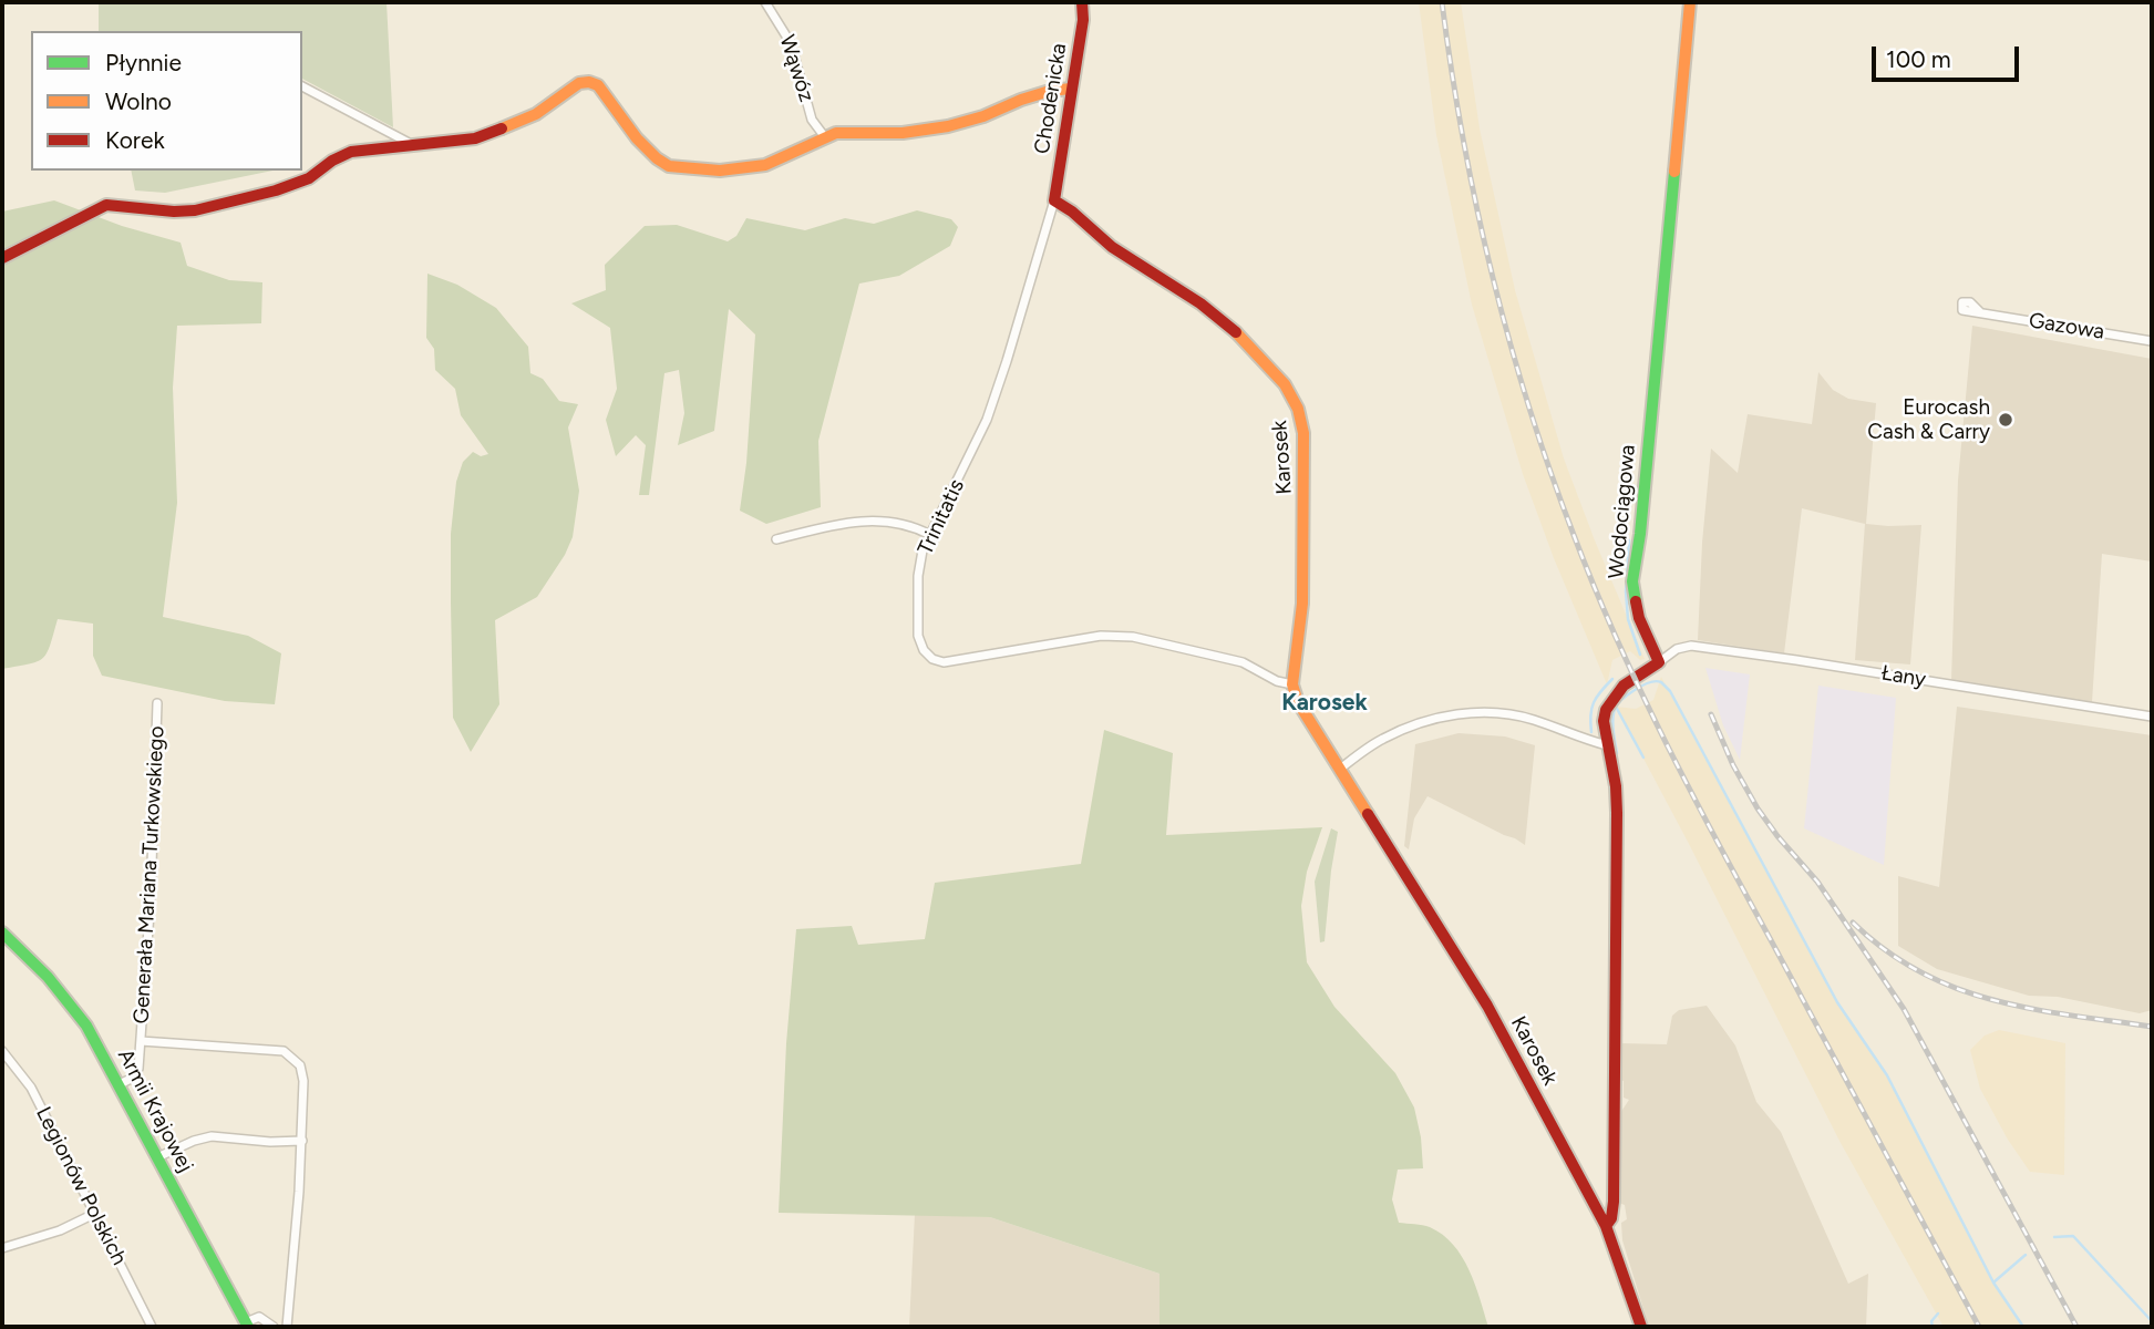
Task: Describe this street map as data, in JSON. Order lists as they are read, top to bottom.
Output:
{
  "streets": {
    "street": [
      "Wąwóz",
      "Chodenicka",
      "Gazowa",
      "Karosek",
      "Wodociągowa",
      "Trinitatis",
      "Łany",
      "Generała Mariana Turkowskiego",
      "Armii Krajowej",
      "Legionów Polskich"
    ]
  },
  "crossings": [
    ["Chodenicka", "Karosek"],
    ["Chodenicka", "Trinitatis"],
    ["Karosek", "Trinitatis"],
    ["Wodociągowa", "Łany"],
    ["Generała Mariana Turkowskiego", "Armii Krajowej"]
  ],
  "districts": ["Karosek"],
  "places": ["Eurocash Cash & Carry"],
  "legend": ["Płynnie", "Wolno", "Korek"],
  "scale_bar": "100 m"
}
